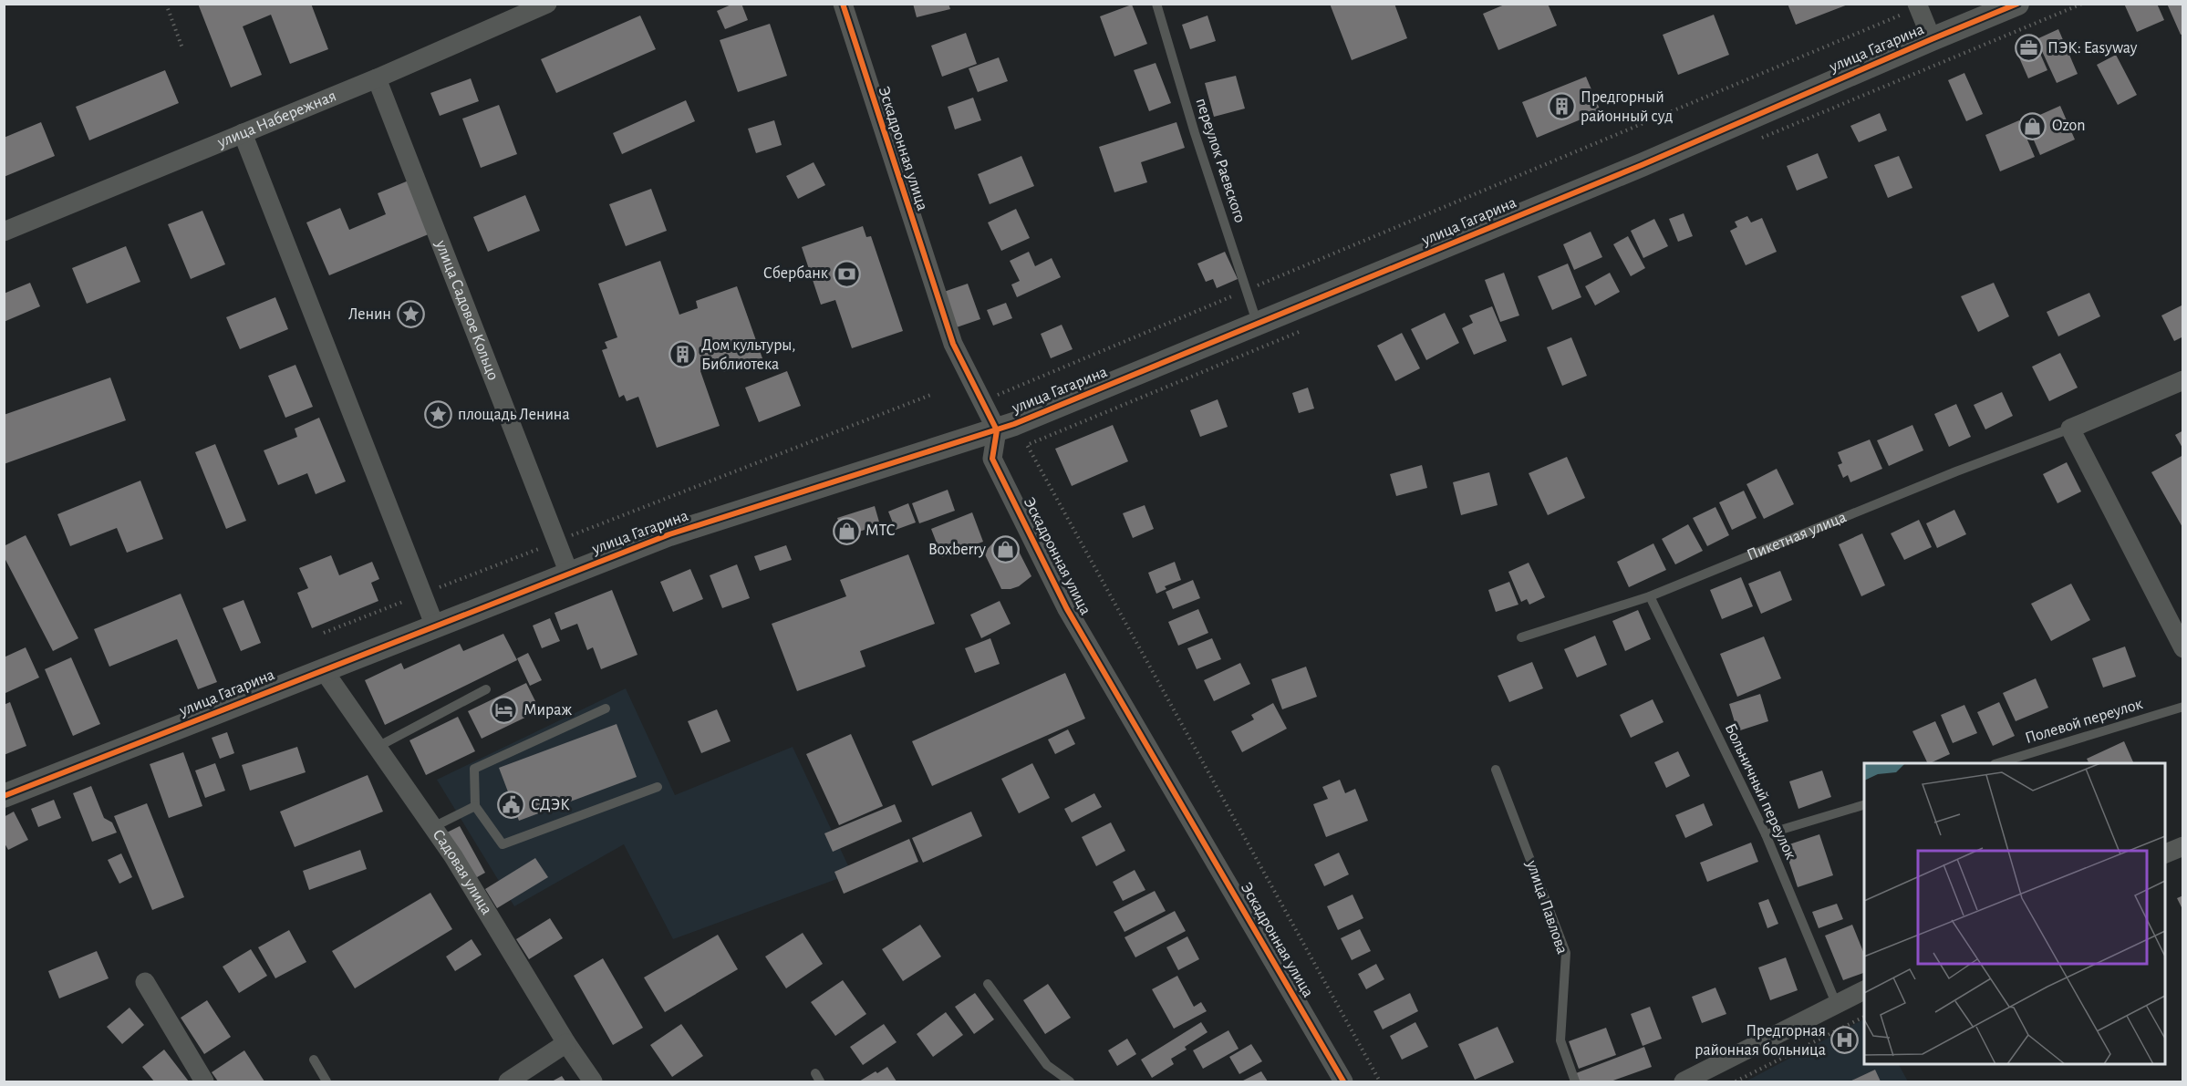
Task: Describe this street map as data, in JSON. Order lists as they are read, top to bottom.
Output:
{
  "streets": {
    "street": [
      "улица Гагарина",
      "улица Набережная",
      "Эскадронная улица",
      "улица Садовое Кольцо",
      "Пикетная улица",
      "Садовая улица"
    ],
    "lane": [
      "переулок Раевского",
      "Полевой переулок",
      "Больничный переулок",
      "улица Павлова"
    ]
  },
  "crossings": [
    ["улица Гагарина", "Эскадронная улица"],
    ["улица Гагарина", "переулок Раевского"],
    ["улица Гагарина", "улица Садовое Кольцо"],
    ["улица Гагарина", "Садовая улица"],
    ["улица Набережная", "улица Садовое Кольцо"],
    ["Пикетная улица", "Больничный переулок"]
  ],
  "places": {
    "office": ["ПЭК: Easyway"],
    "building": ["Предгорный районный суд", "Дом культуры, Библиотека"],
    "shop": ["Ozon", "МТС", "Boxberry"],
    "bank": ["Сбербанк"],
    "place": ["Ленин", "площадь Ленина"],
    "hotel": ["Мираж"],
    "public building": ["СДЭК"],
    "hospital": ["Предгорная районная больница"]
  }
}
